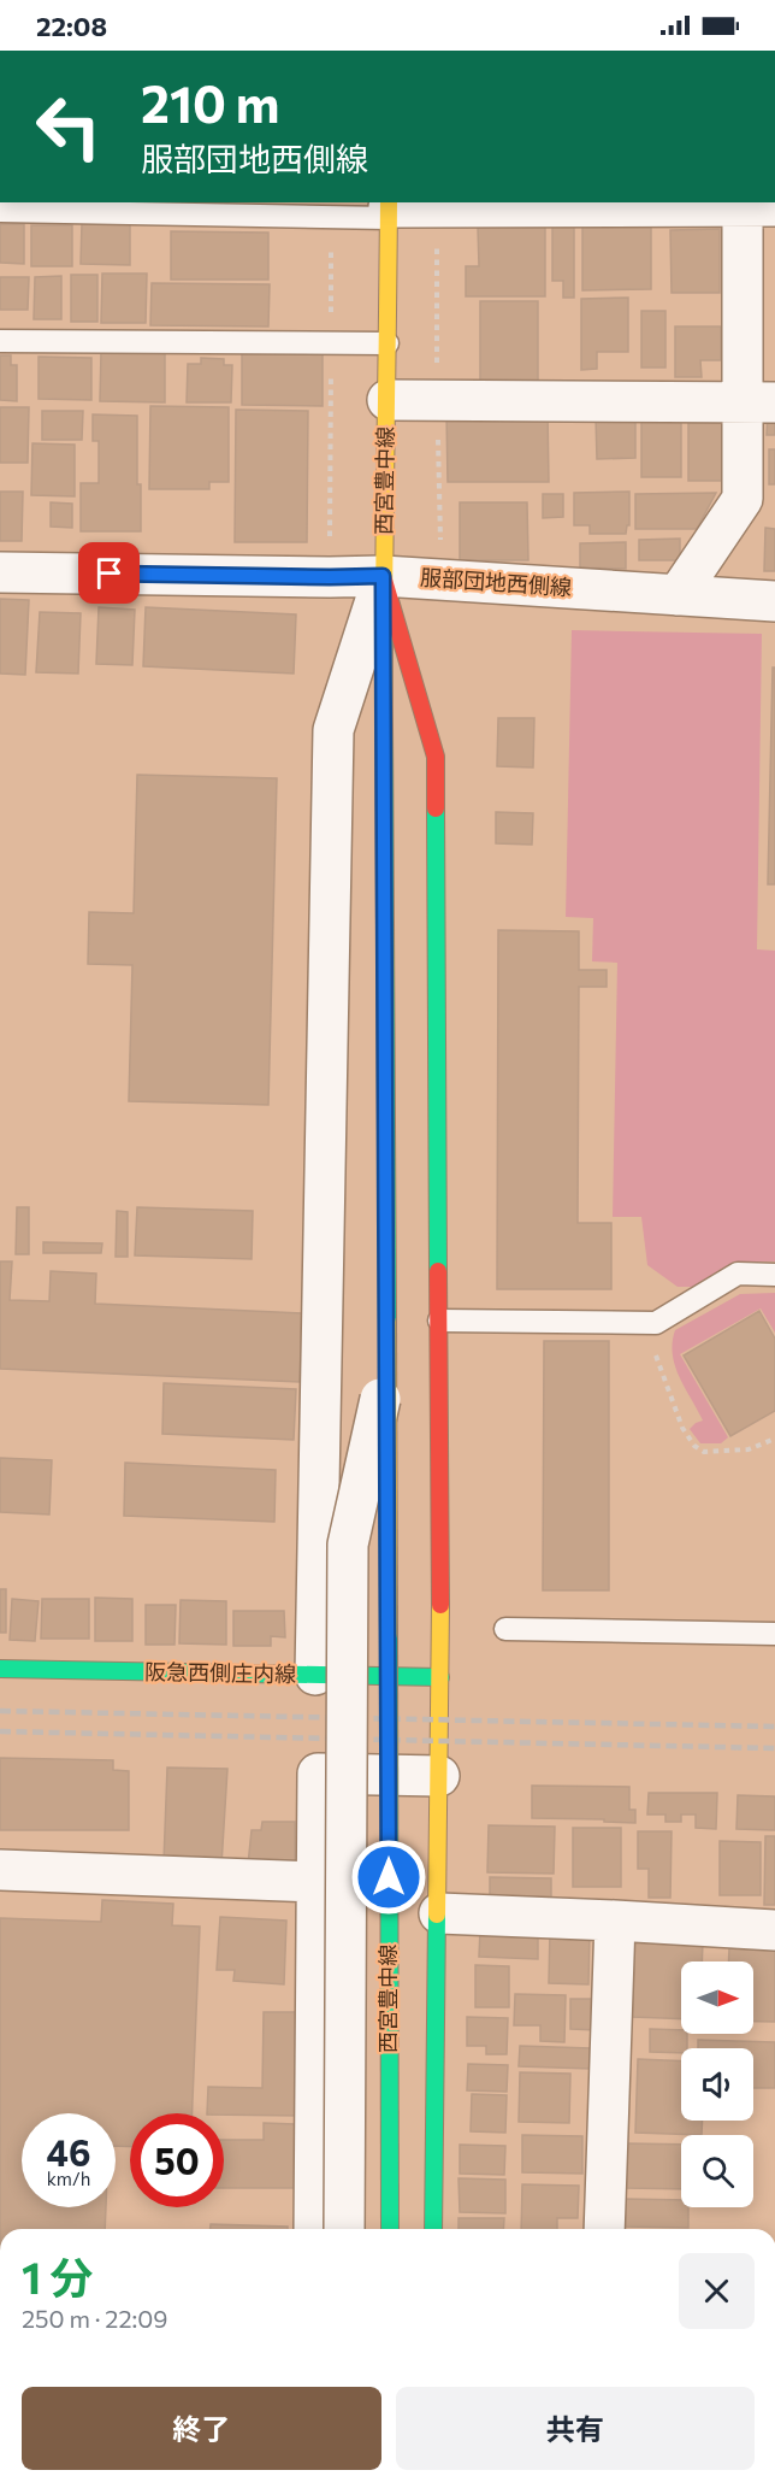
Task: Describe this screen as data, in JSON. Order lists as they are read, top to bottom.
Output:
{
  "streets": {
    "street": ["西宮豊中線", "服部団地西側線", "阪急西側庄内線"]
  },
  "crossings": [
    ["西宮豊中線", "服部団地西側線"]
  ],
  "north": "right",
  "page": {
    "status": "22:08",
    "turn": ["210 m", "服部団地西側線"],
    "speed": "46 km/h",
    "limit": "50",
    "heading": ["1 分", "250 m · 22:09"],
    "buttons": ["終了", "共有"]
  }
}
